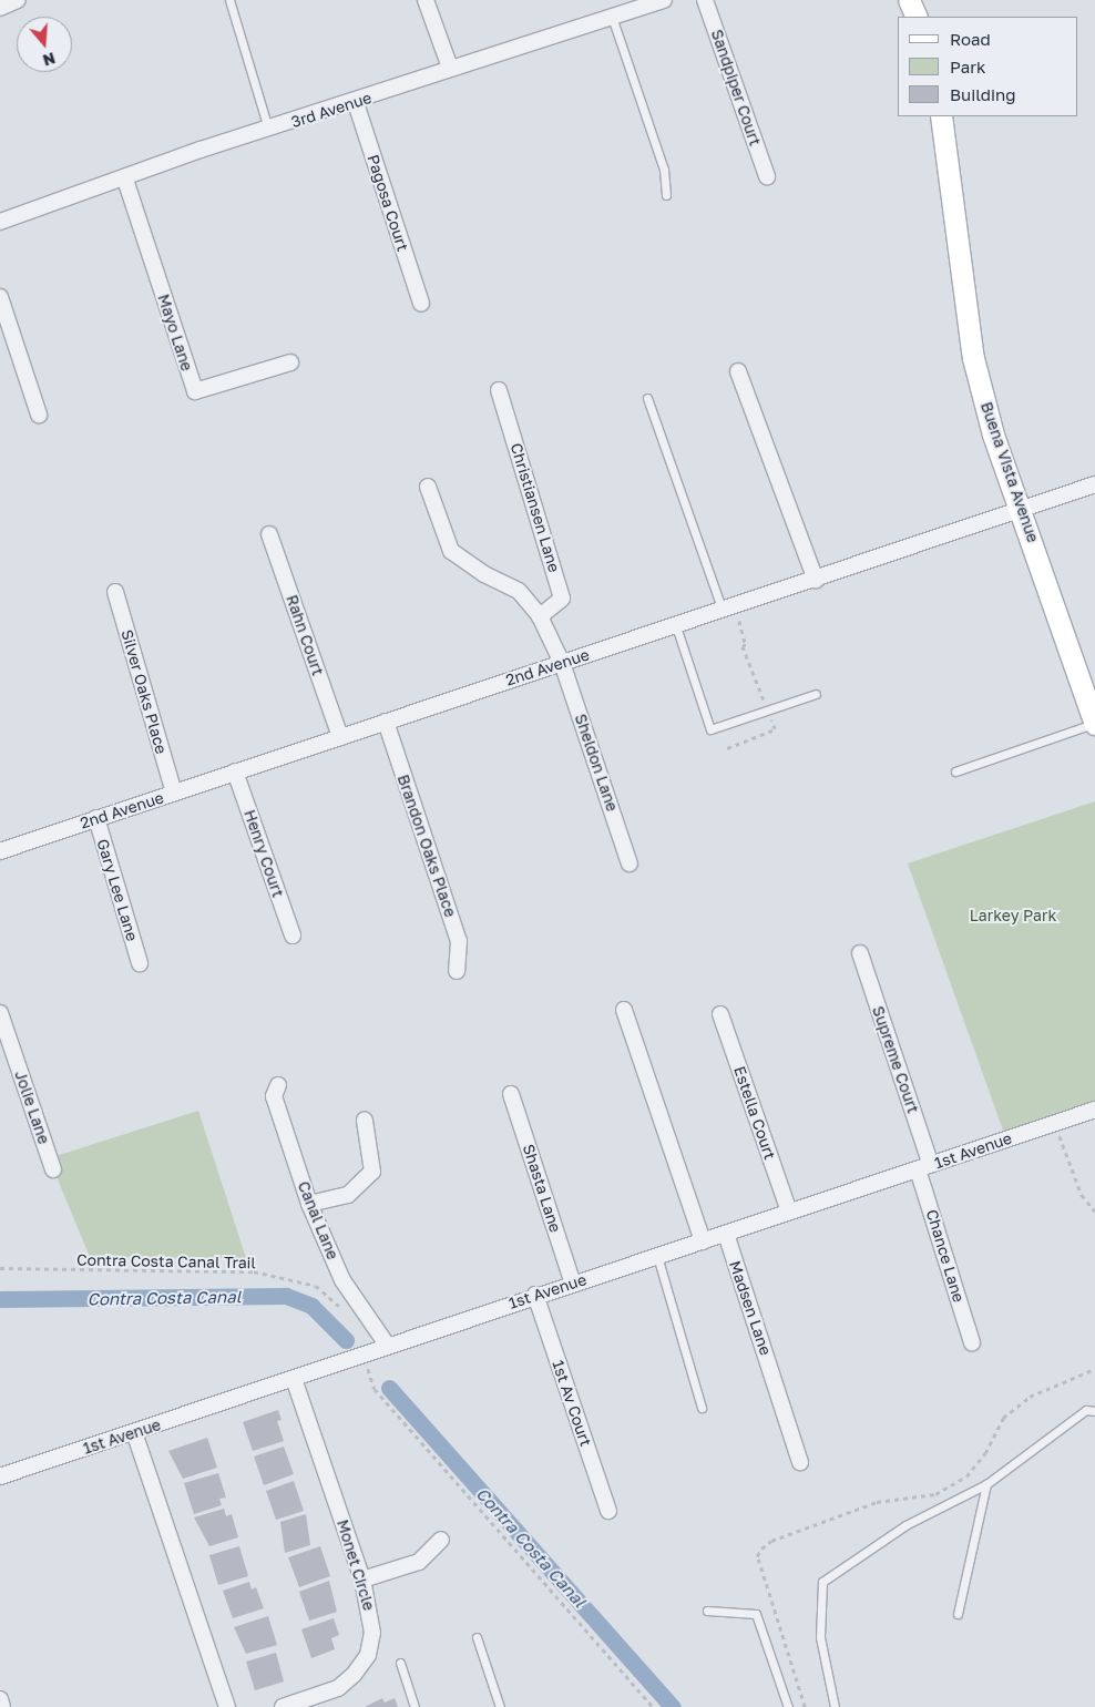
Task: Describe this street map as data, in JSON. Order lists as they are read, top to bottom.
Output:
{
  "streets": {
    "street": [
      "Sandpiper Court",
      "3rd Avenue",
      "Pagosa Court",
      "Mayo Lane",
      "Buena Vista Avenue",
      "Christiansen Lane",
      "Rahn Court",
      "2nd Avenue",
      "Silver Oaks Place",
      "Sheldon Lane",
      "Brandon Oaks Place",
      "Henry Court",
      "Gary Lee Lane",
      "Supreme Court",
      "Jolie Lane",
      "Estella Court",
      "1st Avenue",
      "Shasta Lane",
      "Canal Lane",
      "Chance Lane",
      "Madsen Lane",
      "1st Av Court",
      "Monet Circle"
    ],
    "path": ["Contra Costa Canal Trail"]
  },
  "crossings": [
    ["3rd Avenue", "Pagosa Court"],
    ["3rd Avenue", "Mayo Lane"],
    ["Buena Vista Avenue", "2nd Avenue"],
    ["Christiansen Lane", "Sheldon Lane"],
    ["Rahn Court", "2nd Avenue"],
    ["2nd Avenue", "Silver Oaks Place"],
    ["2nd Avenue", "Sheldon Lane"],
    ["2nd Avenue", "Brandon Oaks Place"],
    ["2nd Avenue", "Henry Court"],
    ["2nd Avenue", "Gary Lee Lane"],
    ["Supreme Court", "1st Avenue"],
    ["Supreme Court", "Chance Lane"],
    ["Estella Court", "1st Avenue"],
    ["1st Avenue", "Shasta Lane"],
    ["1st Avenue", "Canal Lane"],
    ["1st Avenue", "Chance Lane"],
    ["1st Avenue", "Madsen Lane"],
    ["1st Avenue", "1st Av Court"],
    ["1st Avenue", "Monet Circle"]
  ],
  "water": ["Contra Costa Canal"],
  "parks": ["Larkey Park"],
  "legend": ["Road", "Park", "Building"],
  "north": "bottom"
}
